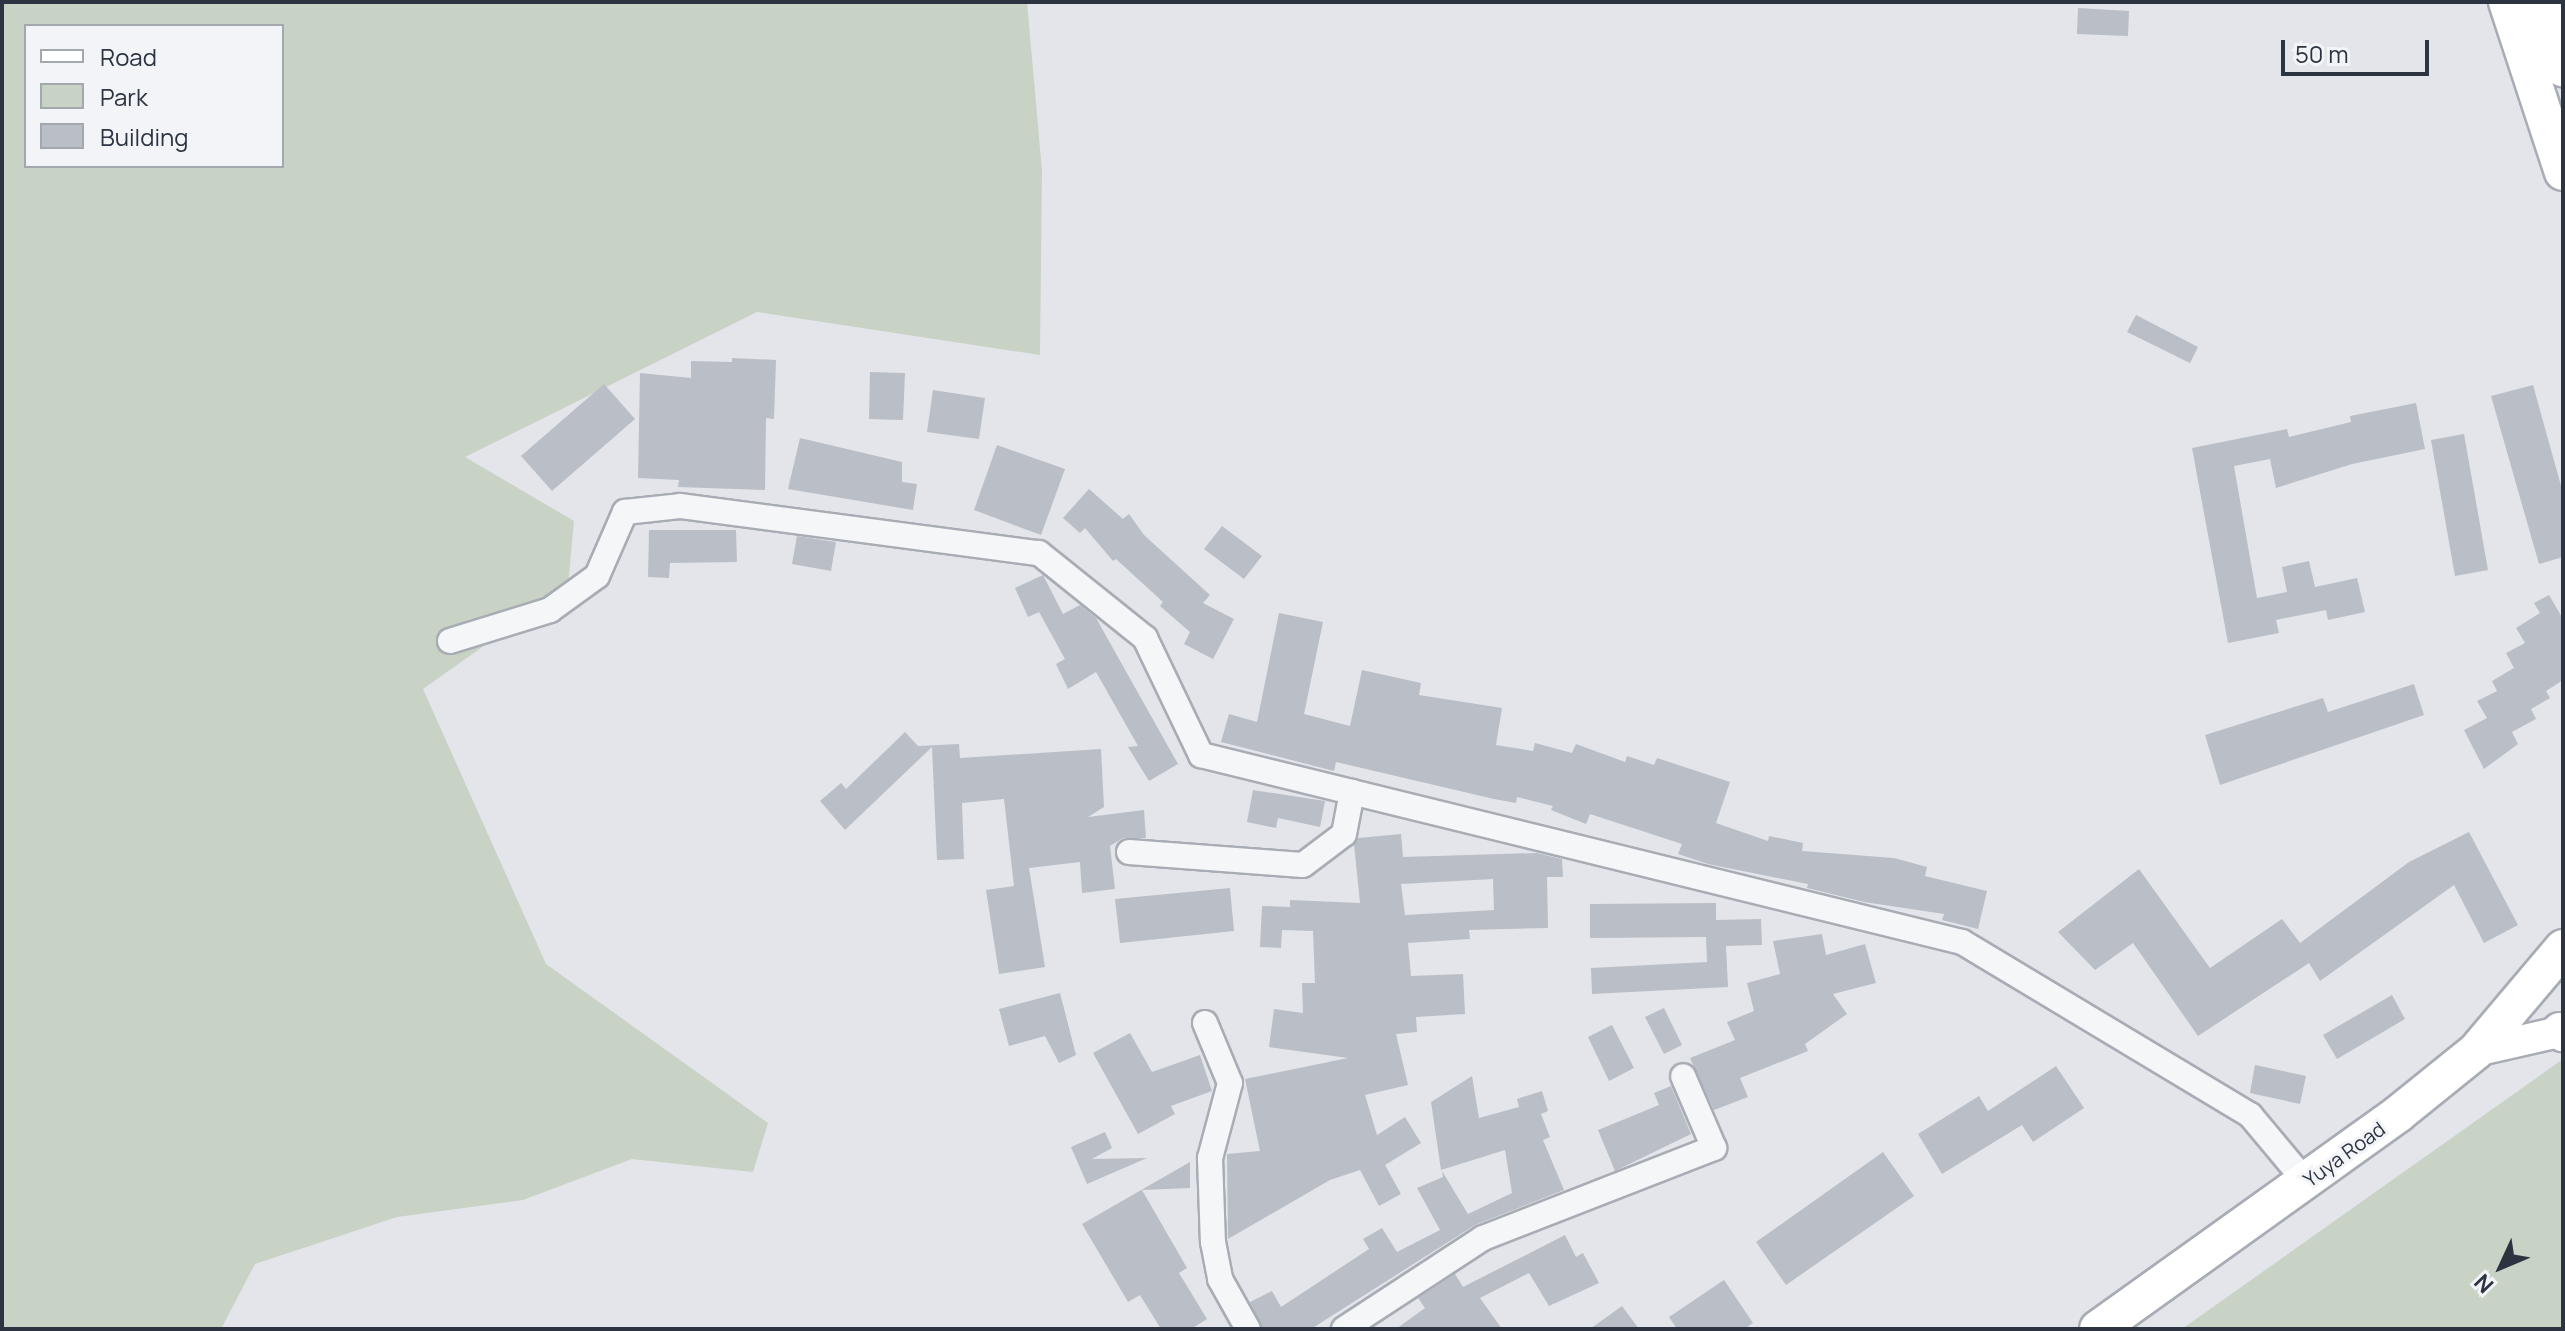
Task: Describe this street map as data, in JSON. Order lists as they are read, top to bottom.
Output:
{
  "streets": {
    "highway": ["Yuya Road"]
  },
  "legend": ["Road", "Park", "Building"],
  "scale_bar": "50 m",
  "north": "bottom left"
}
